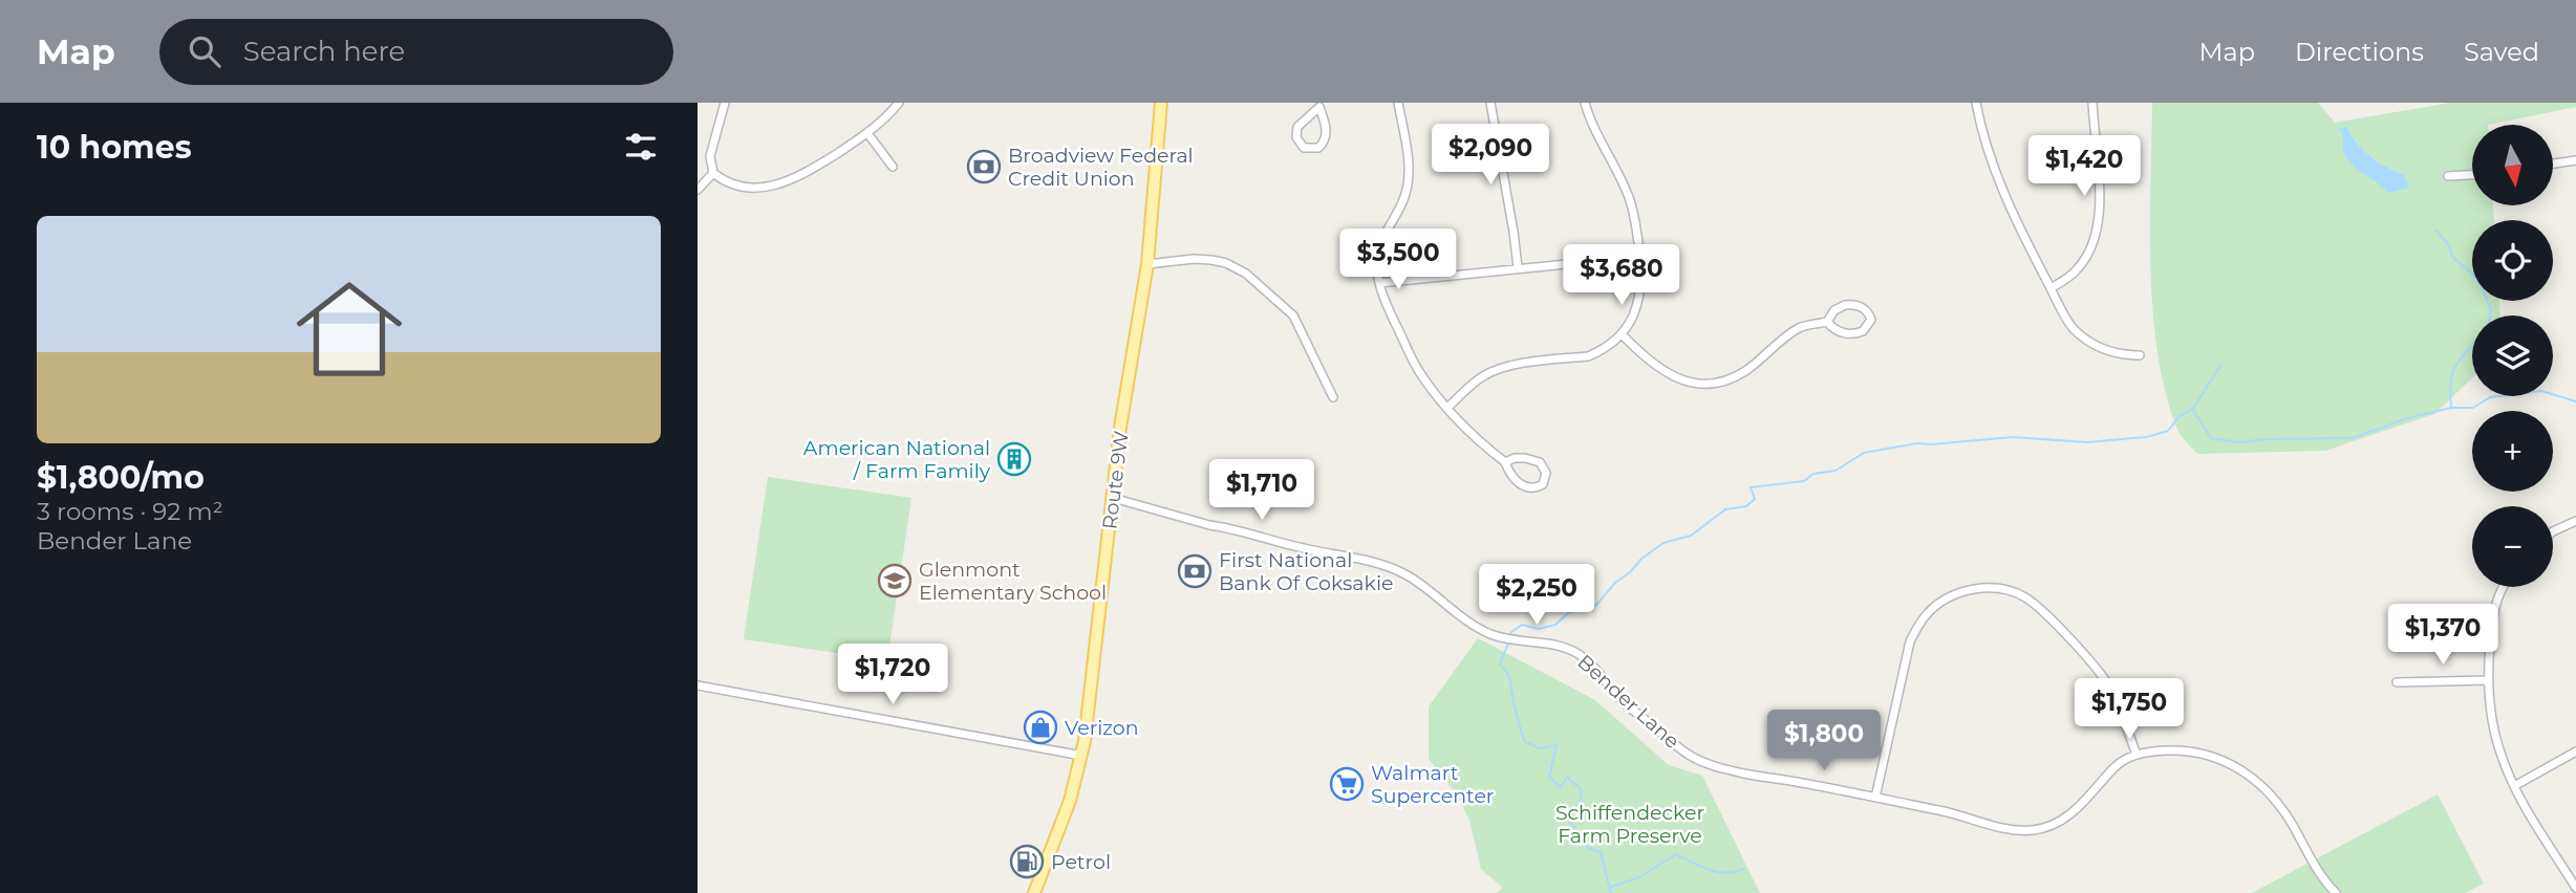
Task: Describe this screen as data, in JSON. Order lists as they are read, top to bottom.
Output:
{
  "streets": {
    "main road": ["Route 9W"],
    "street": ["Bender Lane"]
  },
  "crossings": [
    ["Route 9W", "Bender Lane"]
  ],
  "parks": ["Schiffendecker Farm Preserve"],
  "places": {
    "bank": ["Broadview Federal Credit Union", "First National Bank Of Coksakie"],
    "building": ["American National / Farm Family"],
    "school or university": ["Glenmont Elementary School"],
    "shop": ["Verizon"],
    "supermarket": ["Walmart Supercenter"],
    "fuel station": ["Petrol"]
  },
  "north": "bottom",
  "page": {
    "header": "Map",
    "search": "Search here",
    "nav": ["Map", "Directions", "Saved"],
    "heading": "10 homes",
    "price": [
      "$2,090",
      "$1,420",
      "$3,500",
      "$3,680",
      "$1,710",
      "$2,250",
      "$1,370",
      "$1,720",
      "$1,750",
      "$1,800"
    ],
    "map_buttons": ["+", "−"],
    "list": [
      {
        "name": "$1,800/mo",
        "note": "3 rooms · 92 m² · Bender Lane"
      }
    ]
  }
}
